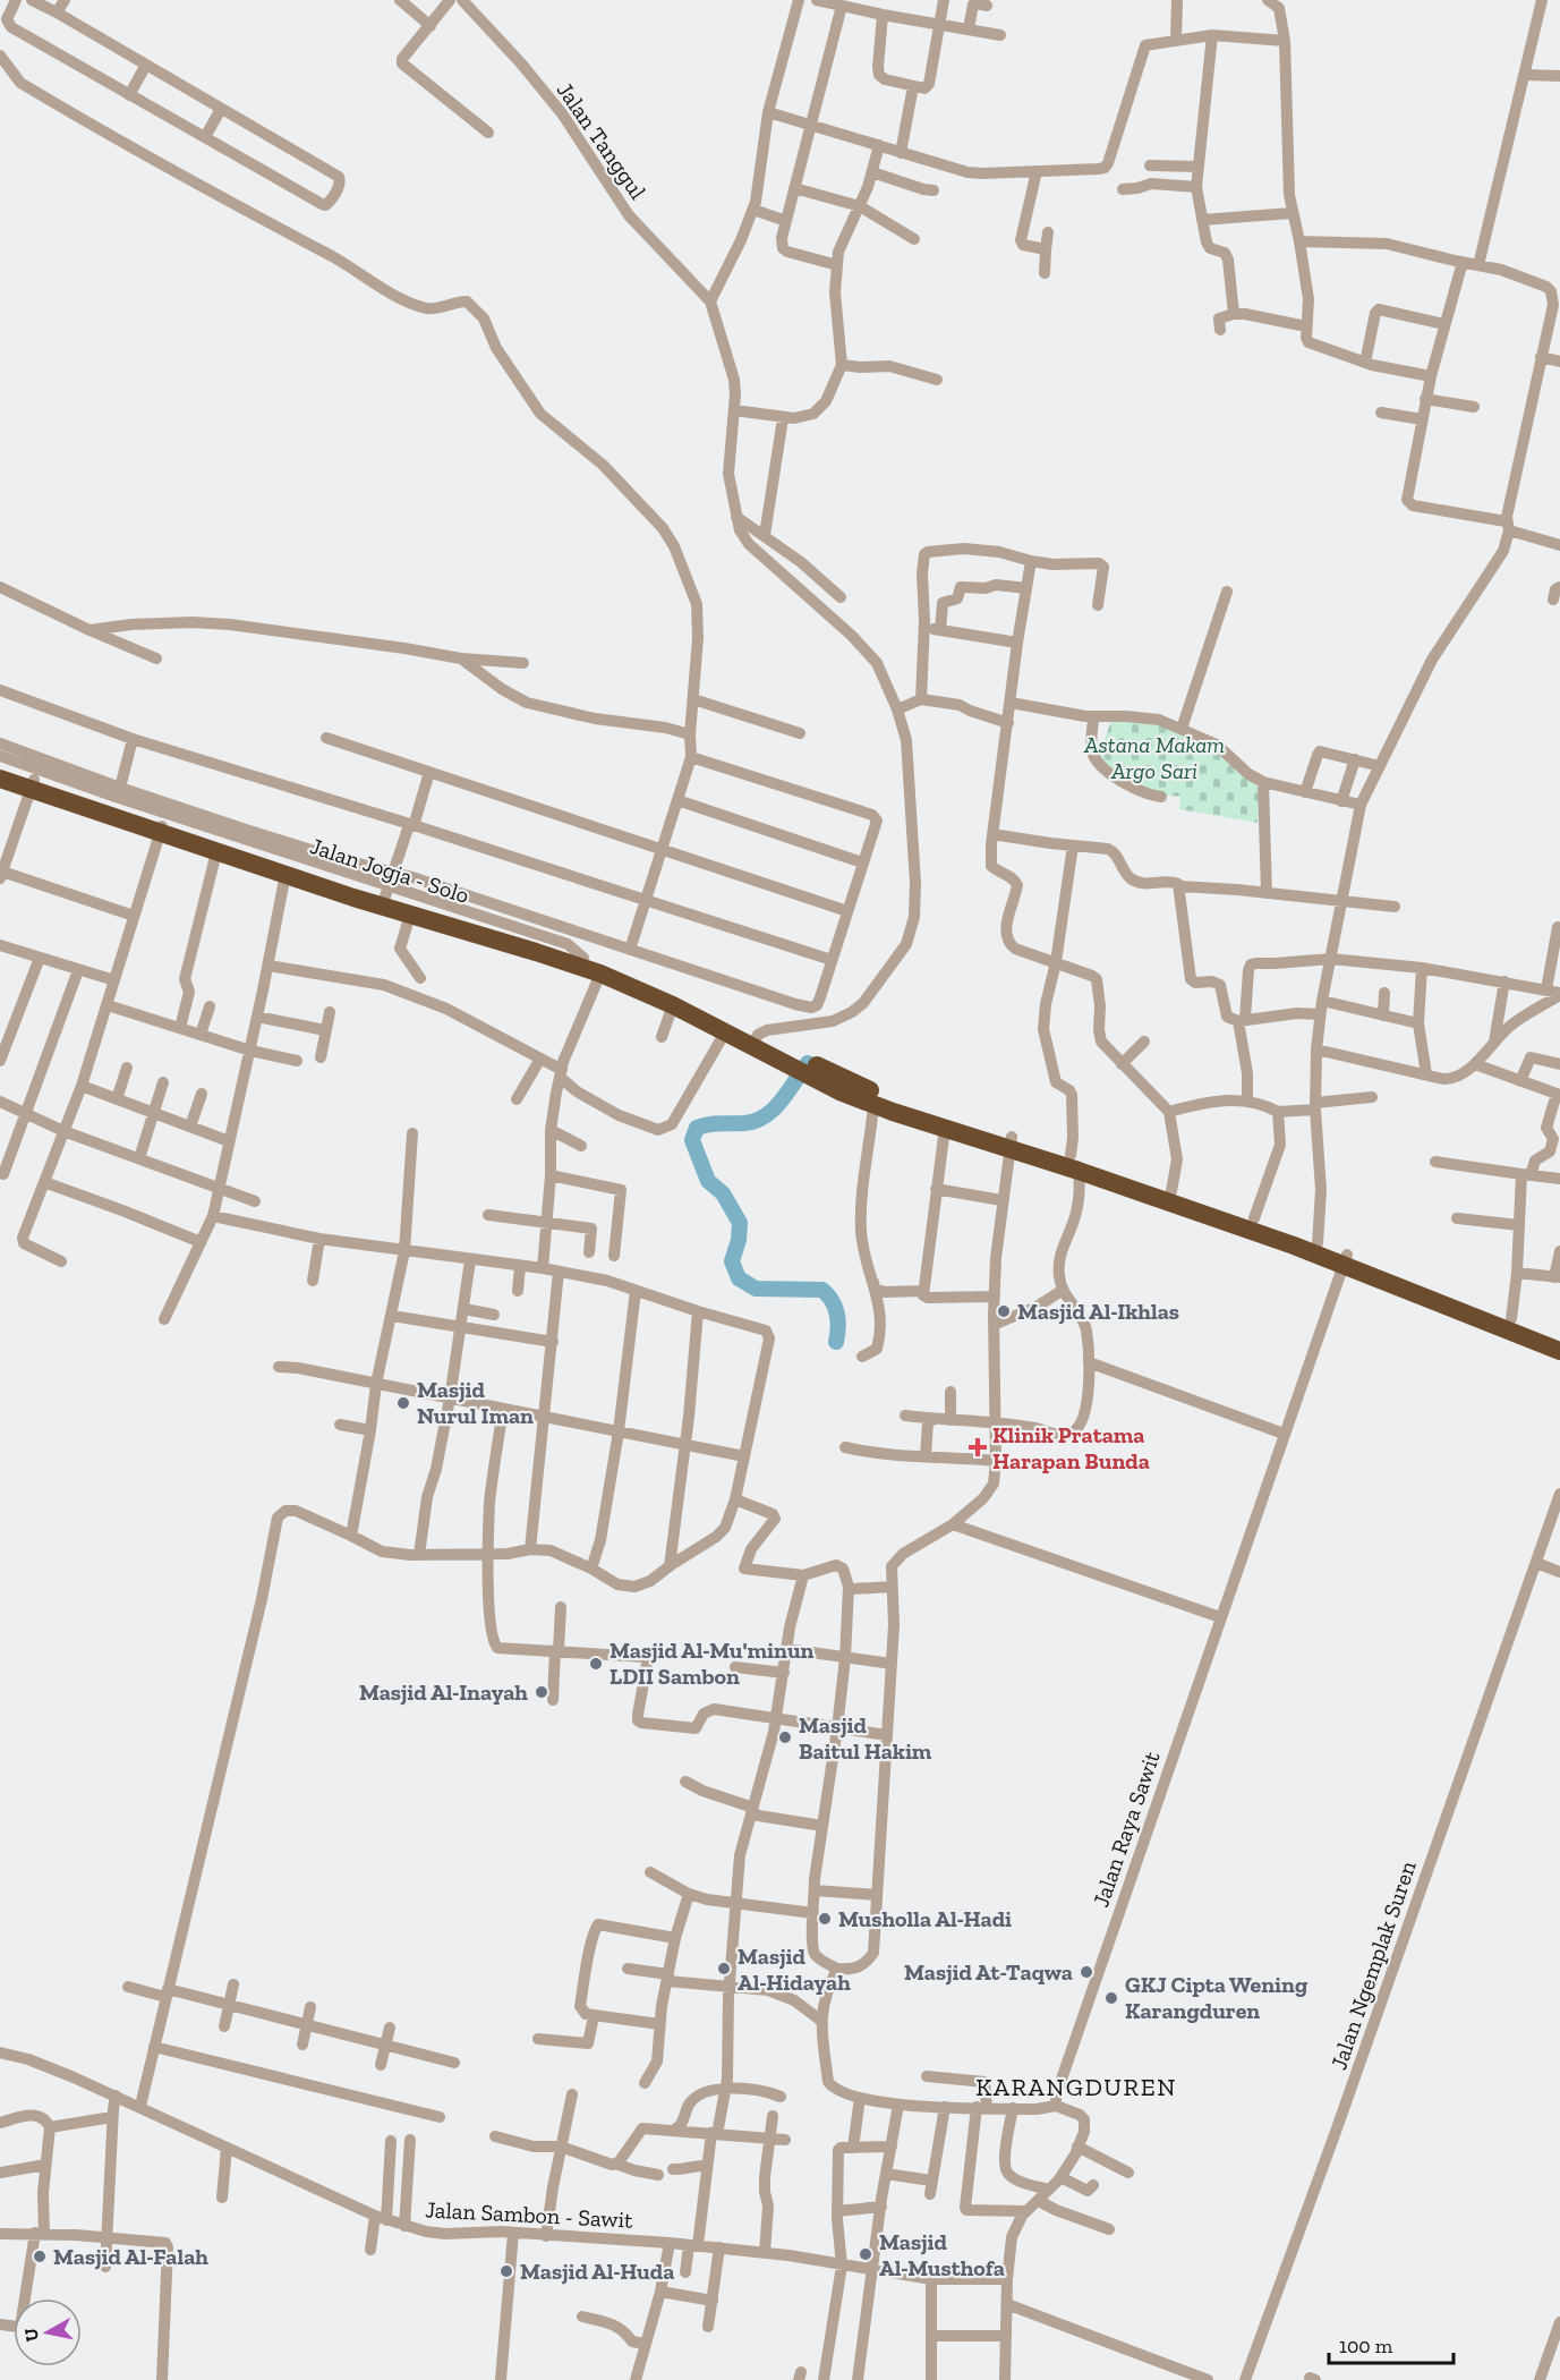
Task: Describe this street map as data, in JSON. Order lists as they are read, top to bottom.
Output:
{
  "streets": {
    "highway": ["Jalan Jogja - Solo"],
    "street": [
      "Jalan Tanggul",
      "Jalan Raya Sawit",
      "Jalan Ngemplak Suren",
      "Jalan Sambon - Sawit"
    ]
  },
  "districts": ["KARANGDUREN"],
  "parks": ["Astana Makam Argo Sari"],
  "places": {
    "other": [
      "Masjid Al-Ikhlas",
      "Masjid Nurul Iman",
      "Masjid Al-Mu'minun LDII Sambon",
      "Masjid Al-Inayah",
      "Masjid Baitul Hakim",
      "Musholla Al-Hadi",
      "Masjid Al-Hidayah",
      "Masjid At-Taqwa",
      "GKJ Cipta Wening Karangduren",
      "Masjid Al-Musthofa",
      "Masjid Al-Falah",
      "Masjid Al-Huda"
    ],
    "health": ["Klinik Pratama Harapan Bunda"]
  },
  "scale_bar": "100 m",
  "north": "left"
}
